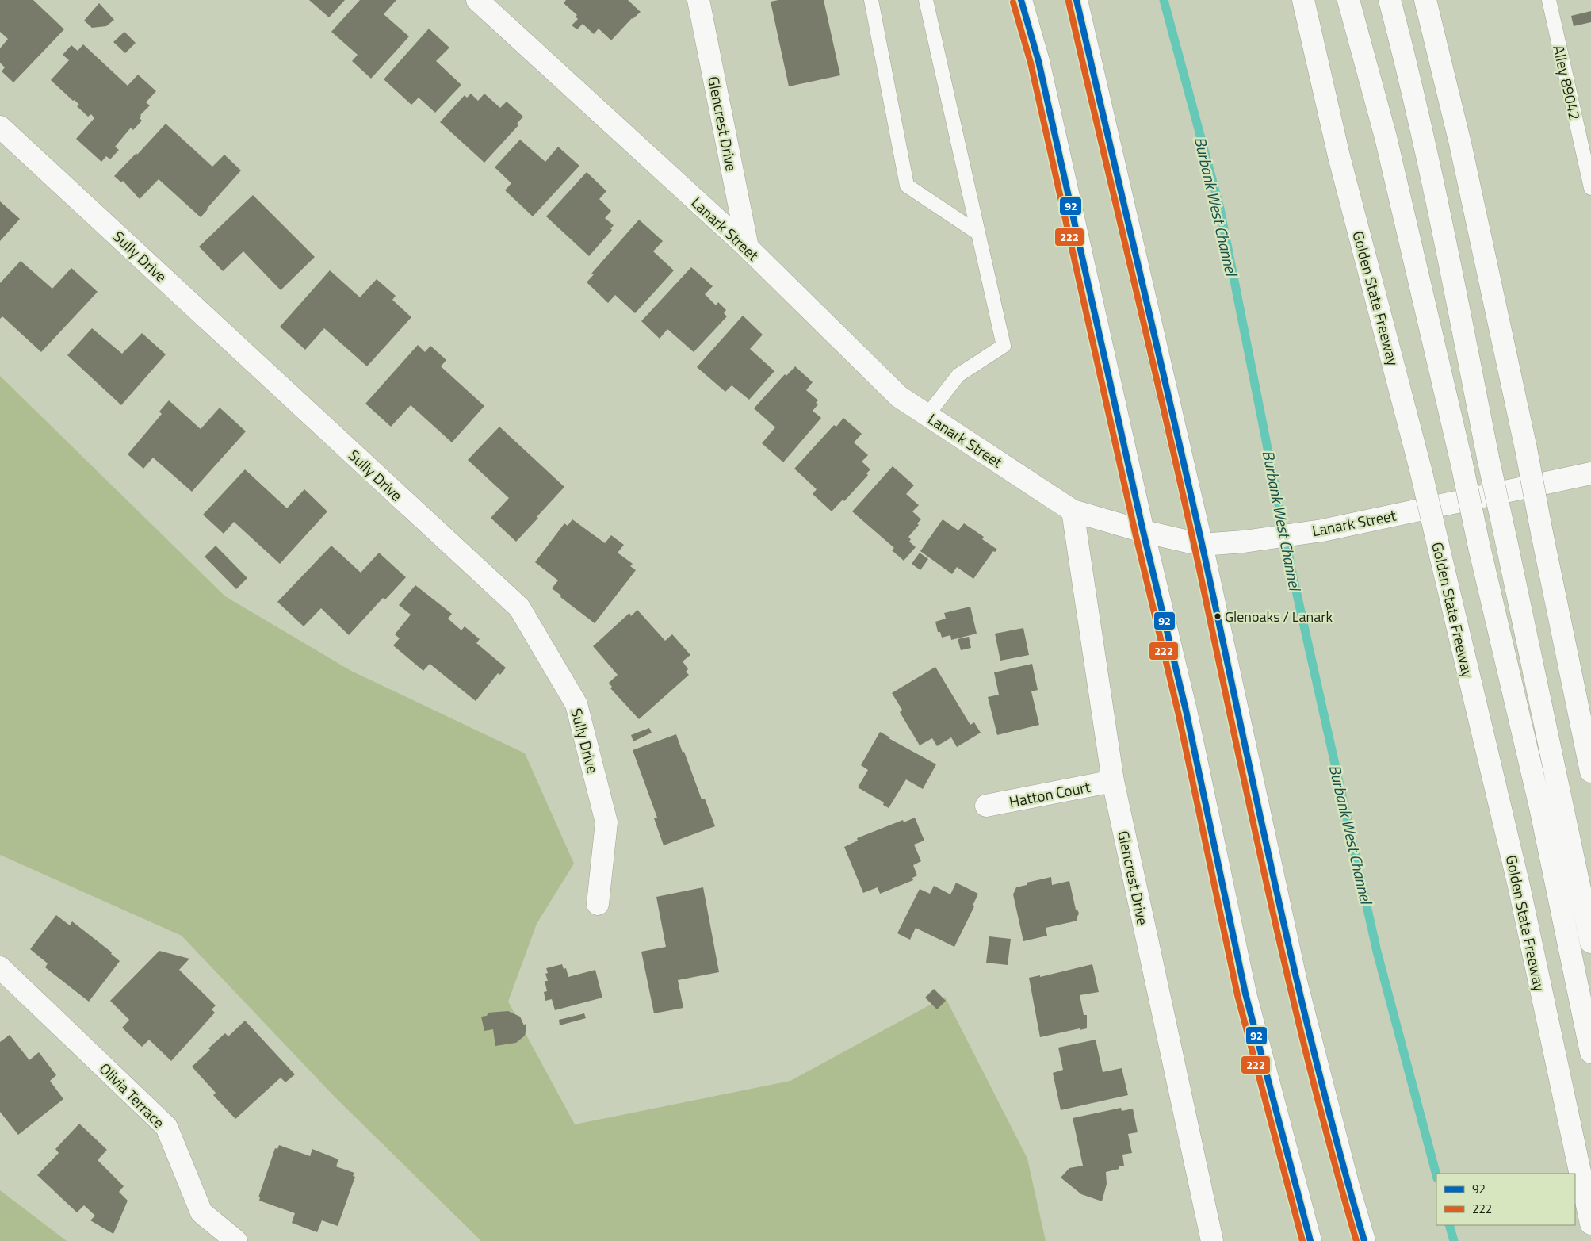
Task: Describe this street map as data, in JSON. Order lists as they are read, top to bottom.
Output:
{
  "streets": {
    "main road": [
      "Glencrest Drive",
      "Lanark Street",
      "Sully Drive",
      "Golden State Freeway",
      "Hatton Court",
      "Olivia Terrace"
    ],
    "lane": ["Alley 89042"]
  },
  "crossings": [
    ["Glencrest Drive", "Lanark Street"],
    ["Glencrest Drive", "Hatton Court"]
  ],
  "water": ["Burbank West Channel"],
  "places": ["Glenoaks / Lanark"],
  "lines": ["transit line 92", "transit line 222"],
  "legend": ["92", "222"]
}
